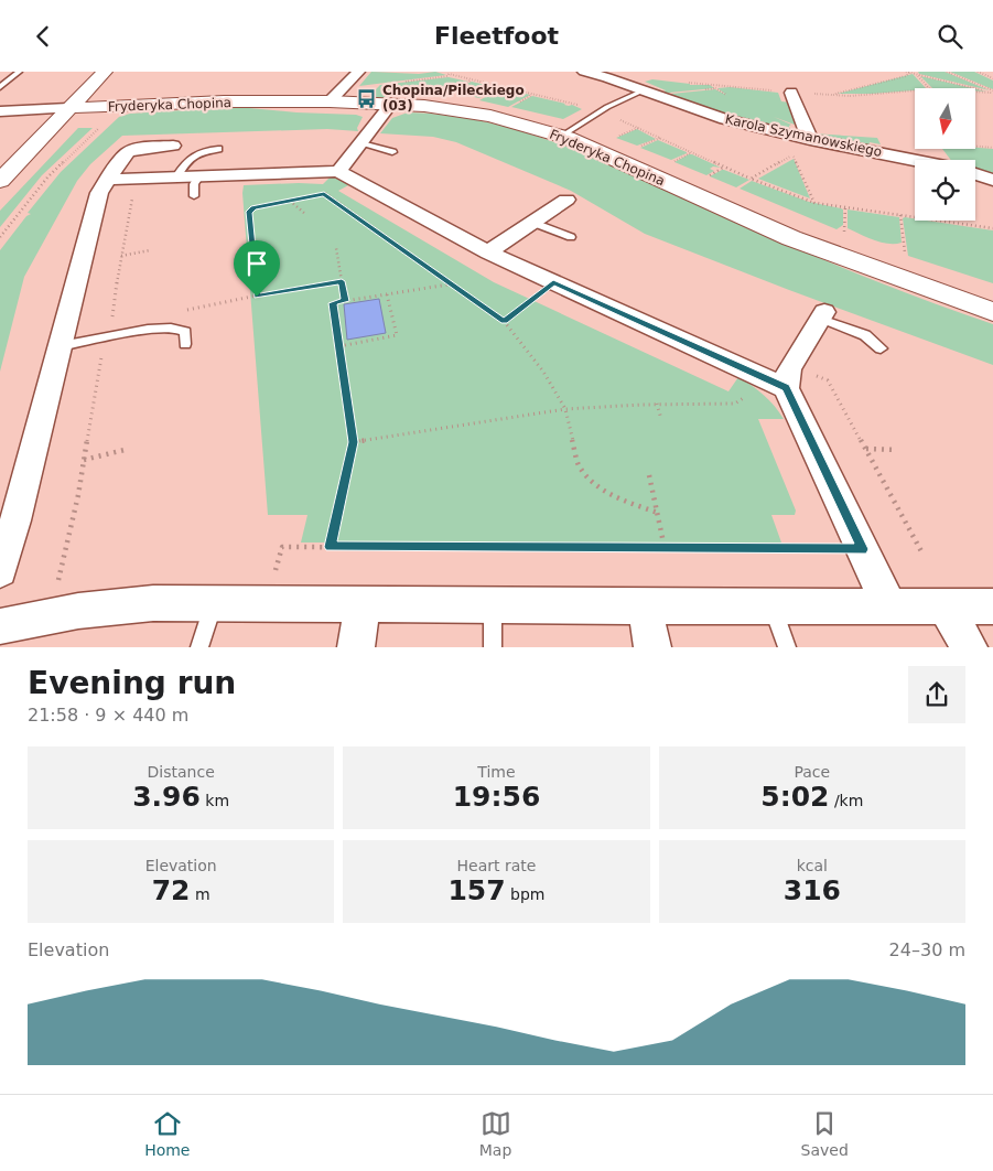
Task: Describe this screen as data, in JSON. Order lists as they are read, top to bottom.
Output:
{
  "streets": {
    "street": ["Fryderyka Chopina", "Karola Szymanowskiego"]
  },
  "places": {
    "bus stop": ["Chopina/Pileckiego (03)"]
  },
  "north": "bottom",
  "page": {
    "header": "Fleetfoot",
    "heading": ["Evening run", "21:58 · 9 × 440 m"],
    "stats": [
      ["Distance", "3.96 km"],
      ["Time", "19:56"],
      ["Pace", "5:02 /km"],
      ["Elevation", "72 m"],
      ["Heart rate", "157 bpm"],
      ["kcal", "316"]
    ],
    "chart": ["Elevation", "24–30 m"],
    "tabs": ["Home", "Map", "Saved"]
  }
}
